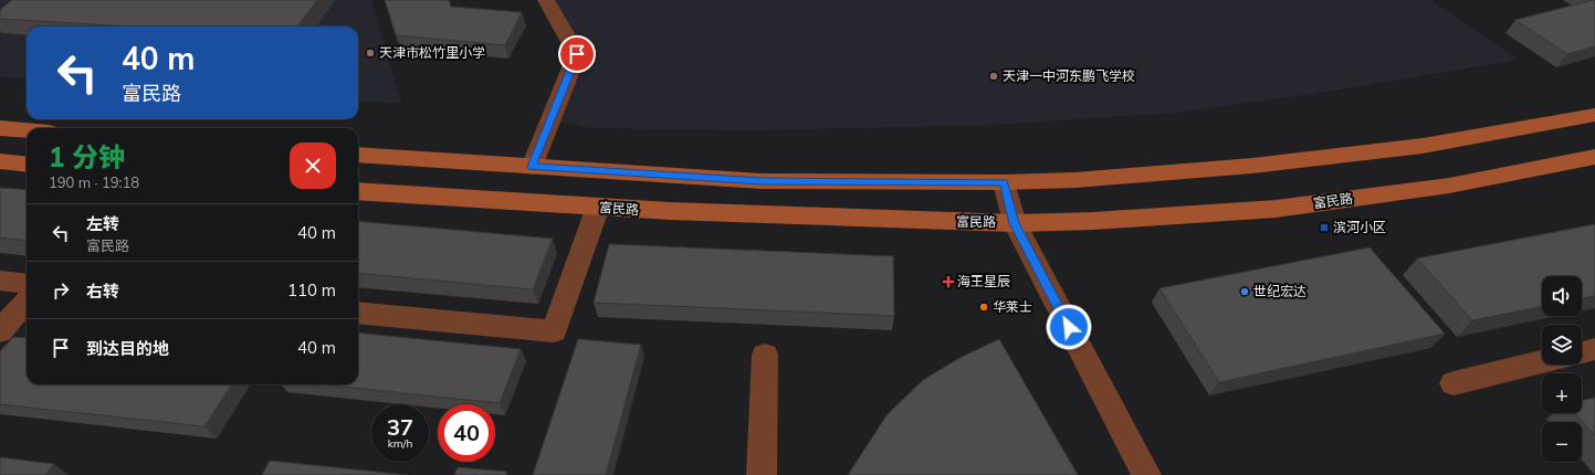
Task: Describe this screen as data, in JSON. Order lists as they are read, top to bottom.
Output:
{
  "streets": {
    "main road": ["富民路"]
  },
  "places": {
    "other": [
      "天津市松竹里小学",
      "天津一中河东鹏飞学校",
      "世纪宏达",
      "华莱士"
    ],
    "transit": ["滨河小区"],
    "health": ["海王星辰"]
  },
  "page": {
    "turn": ["40 m", "富民路"],
    "heading": ["1 分钟", "190 m · 19:18"],
    "list": [
      {
        "name": "左转",
        "note": "富民路",
        "value": "40 m"
      },
      {
        "name": "右转",
        "value": "110 m"
      },
      {
        "name": "到达目的地",
        "value": "40 m"
      }
    ],
    "map_buttons": ["+", "−"],
    "speed": "37 km/h",
    "limit": "40"
  }
}
